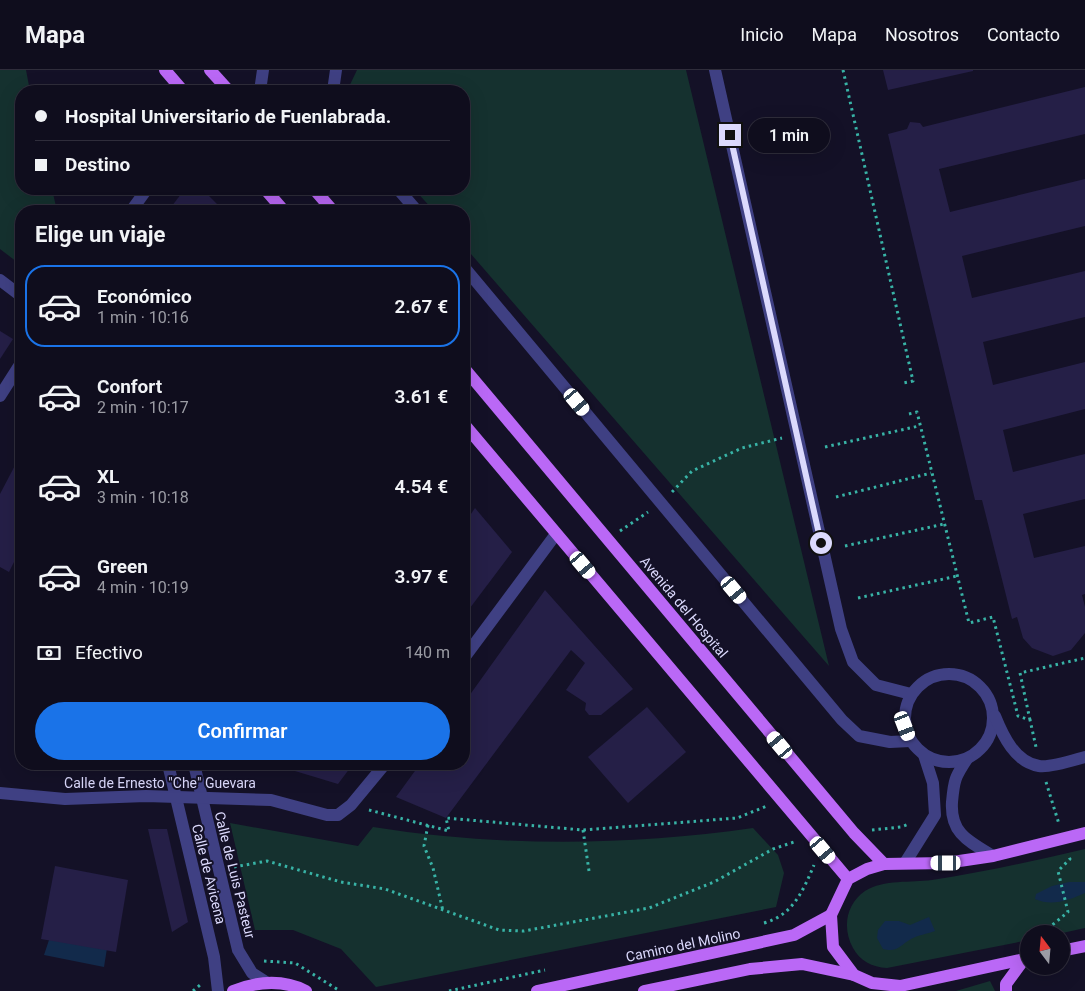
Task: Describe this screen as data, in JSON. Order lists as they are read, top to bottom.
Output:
{
  "streets": {
    "main road": ["Avenida del Hospital", "Camino del Molino"],
    "street": ["Calle de Ernesto \"Che\" Guevara", "Calle de Avicena", "Calle de Luis Pasteur"]
  },
  "crossings": [
    ["Calle de Ernesto \"Che\" Guevara", "Calle de Avicena"],
    ["Calle de Ernesto \"Che\" Guevara", "Calle de Luis Pasteur"]
  ],
  "north": "top",
  "page": {
    "header": "Mapa",
    "nav": [
      "Inicio",
      "Mapa",
      "Nosotros",
      "Contacto"
    ],
    "banner": ["Hospital Universitario de Fuenlabrada.", "Destino"],
    "bubble": "1 min",
    "heading": "Elige un viaje",
    "list": [
      {
        "name": "Económico",
        "note": "1 min · 10:16",
        "value": "2.67 €"
      },
      {
        "name": "Confort",
        "note": "2 min · 10:17",
        "value": "3.61 €"
      },
      {
        "name": "XL",
        "note": "3 min · 10:18",
        "value": "4.54 €"
      },
      {
        "name": "Green",
        "note": "4 min · 10:19",
        "value": "3.97 €"
      }
    ],
    "pay": ["Efectivo", "140 m"],
    "buttons": "Confirmar"
  }
}
